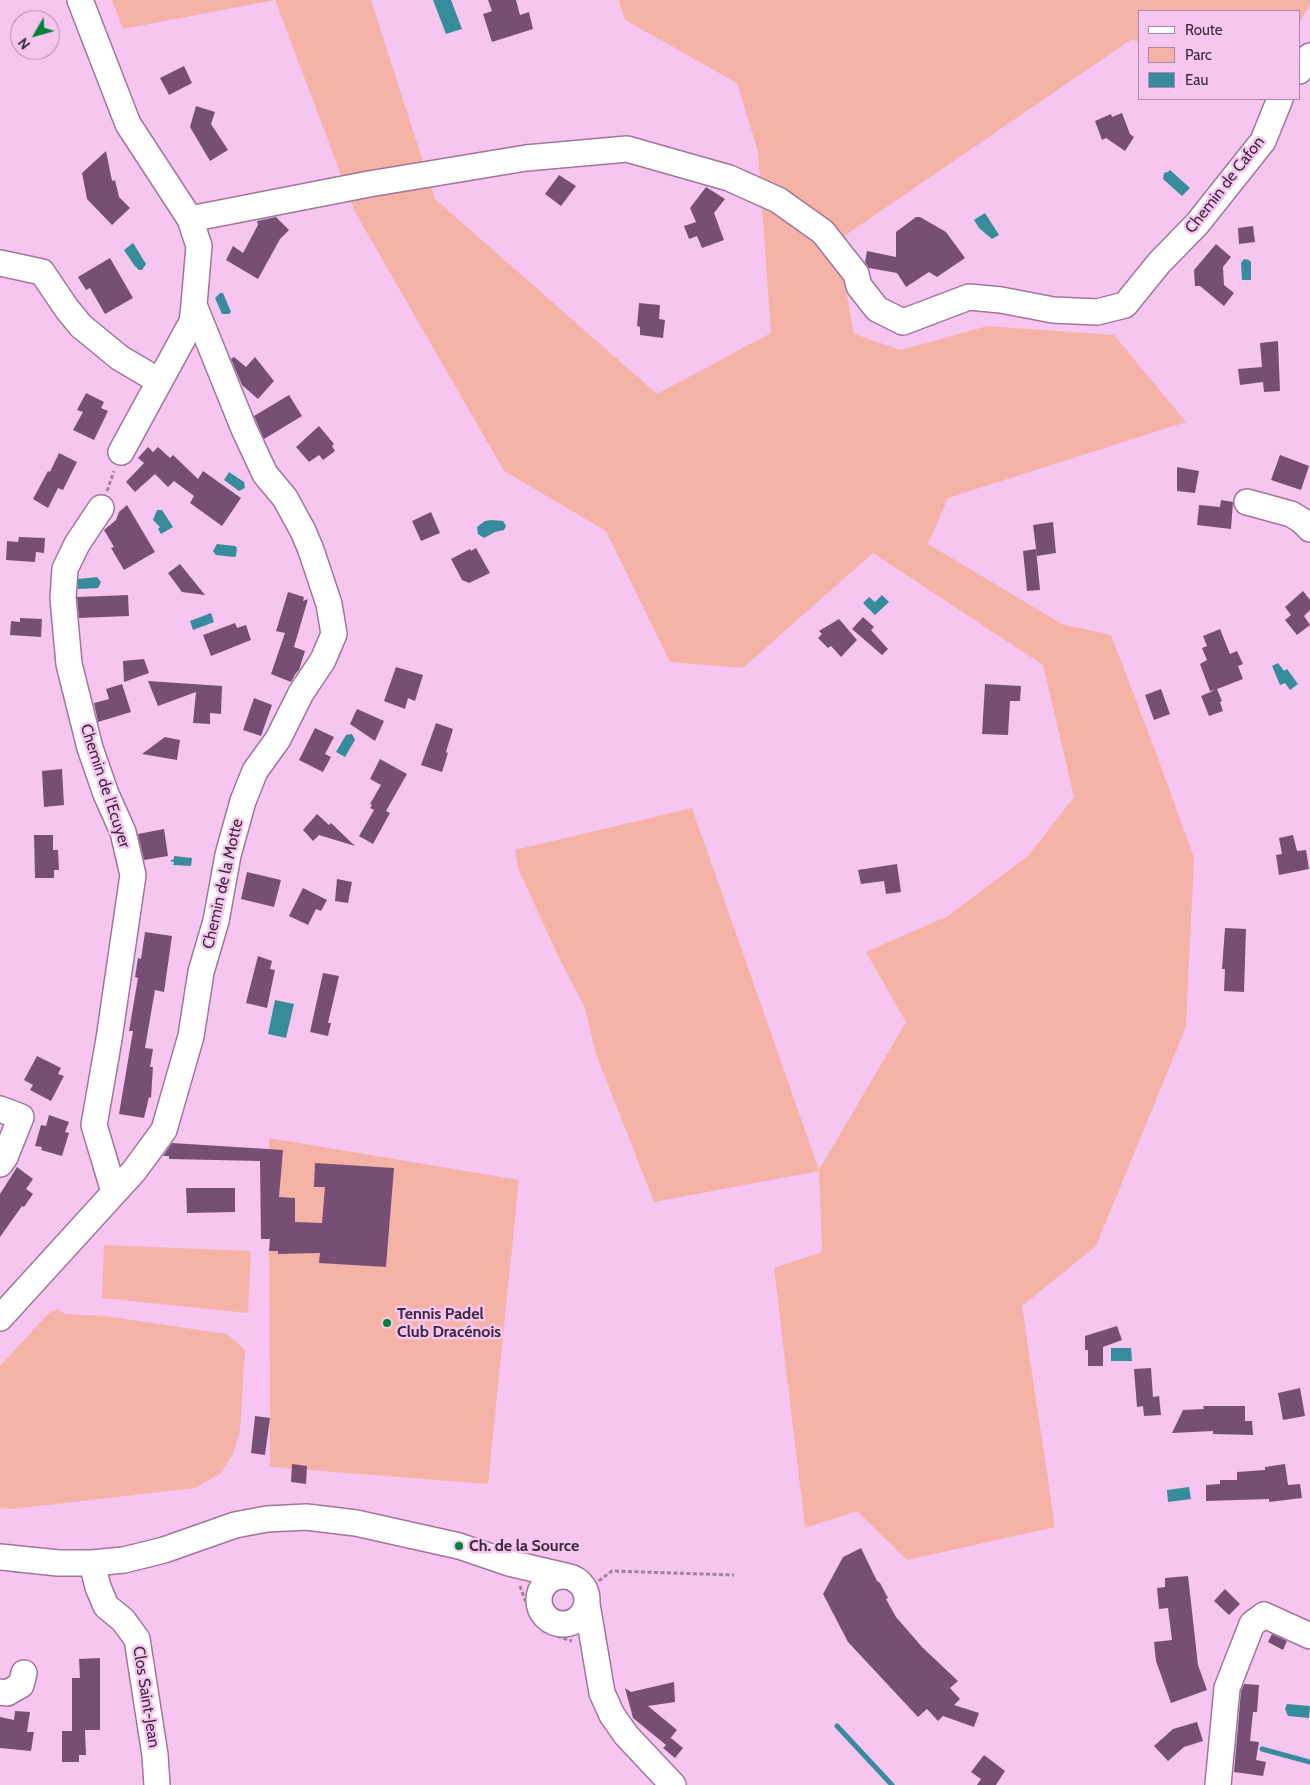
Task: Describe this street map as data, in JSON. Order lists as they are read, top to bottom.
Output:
{
  "streets": {
    "street": [
      "Chemin de Cafon",
      "Chemin de l'Ecuyer",
      "Chemin de la Motte",
      "Clos Saint-Jean"
    ]
  },
  "crossings": [
    ["Chemin de l'Ecuyer", "Chemin de la Motte"]
  ],
  "places": ["Tennis Padel Club Dracénois", "Ch. de la Source"],
  "legend": ["Route", "Parc", "Eau"],
  "north": "bottom left"
}
